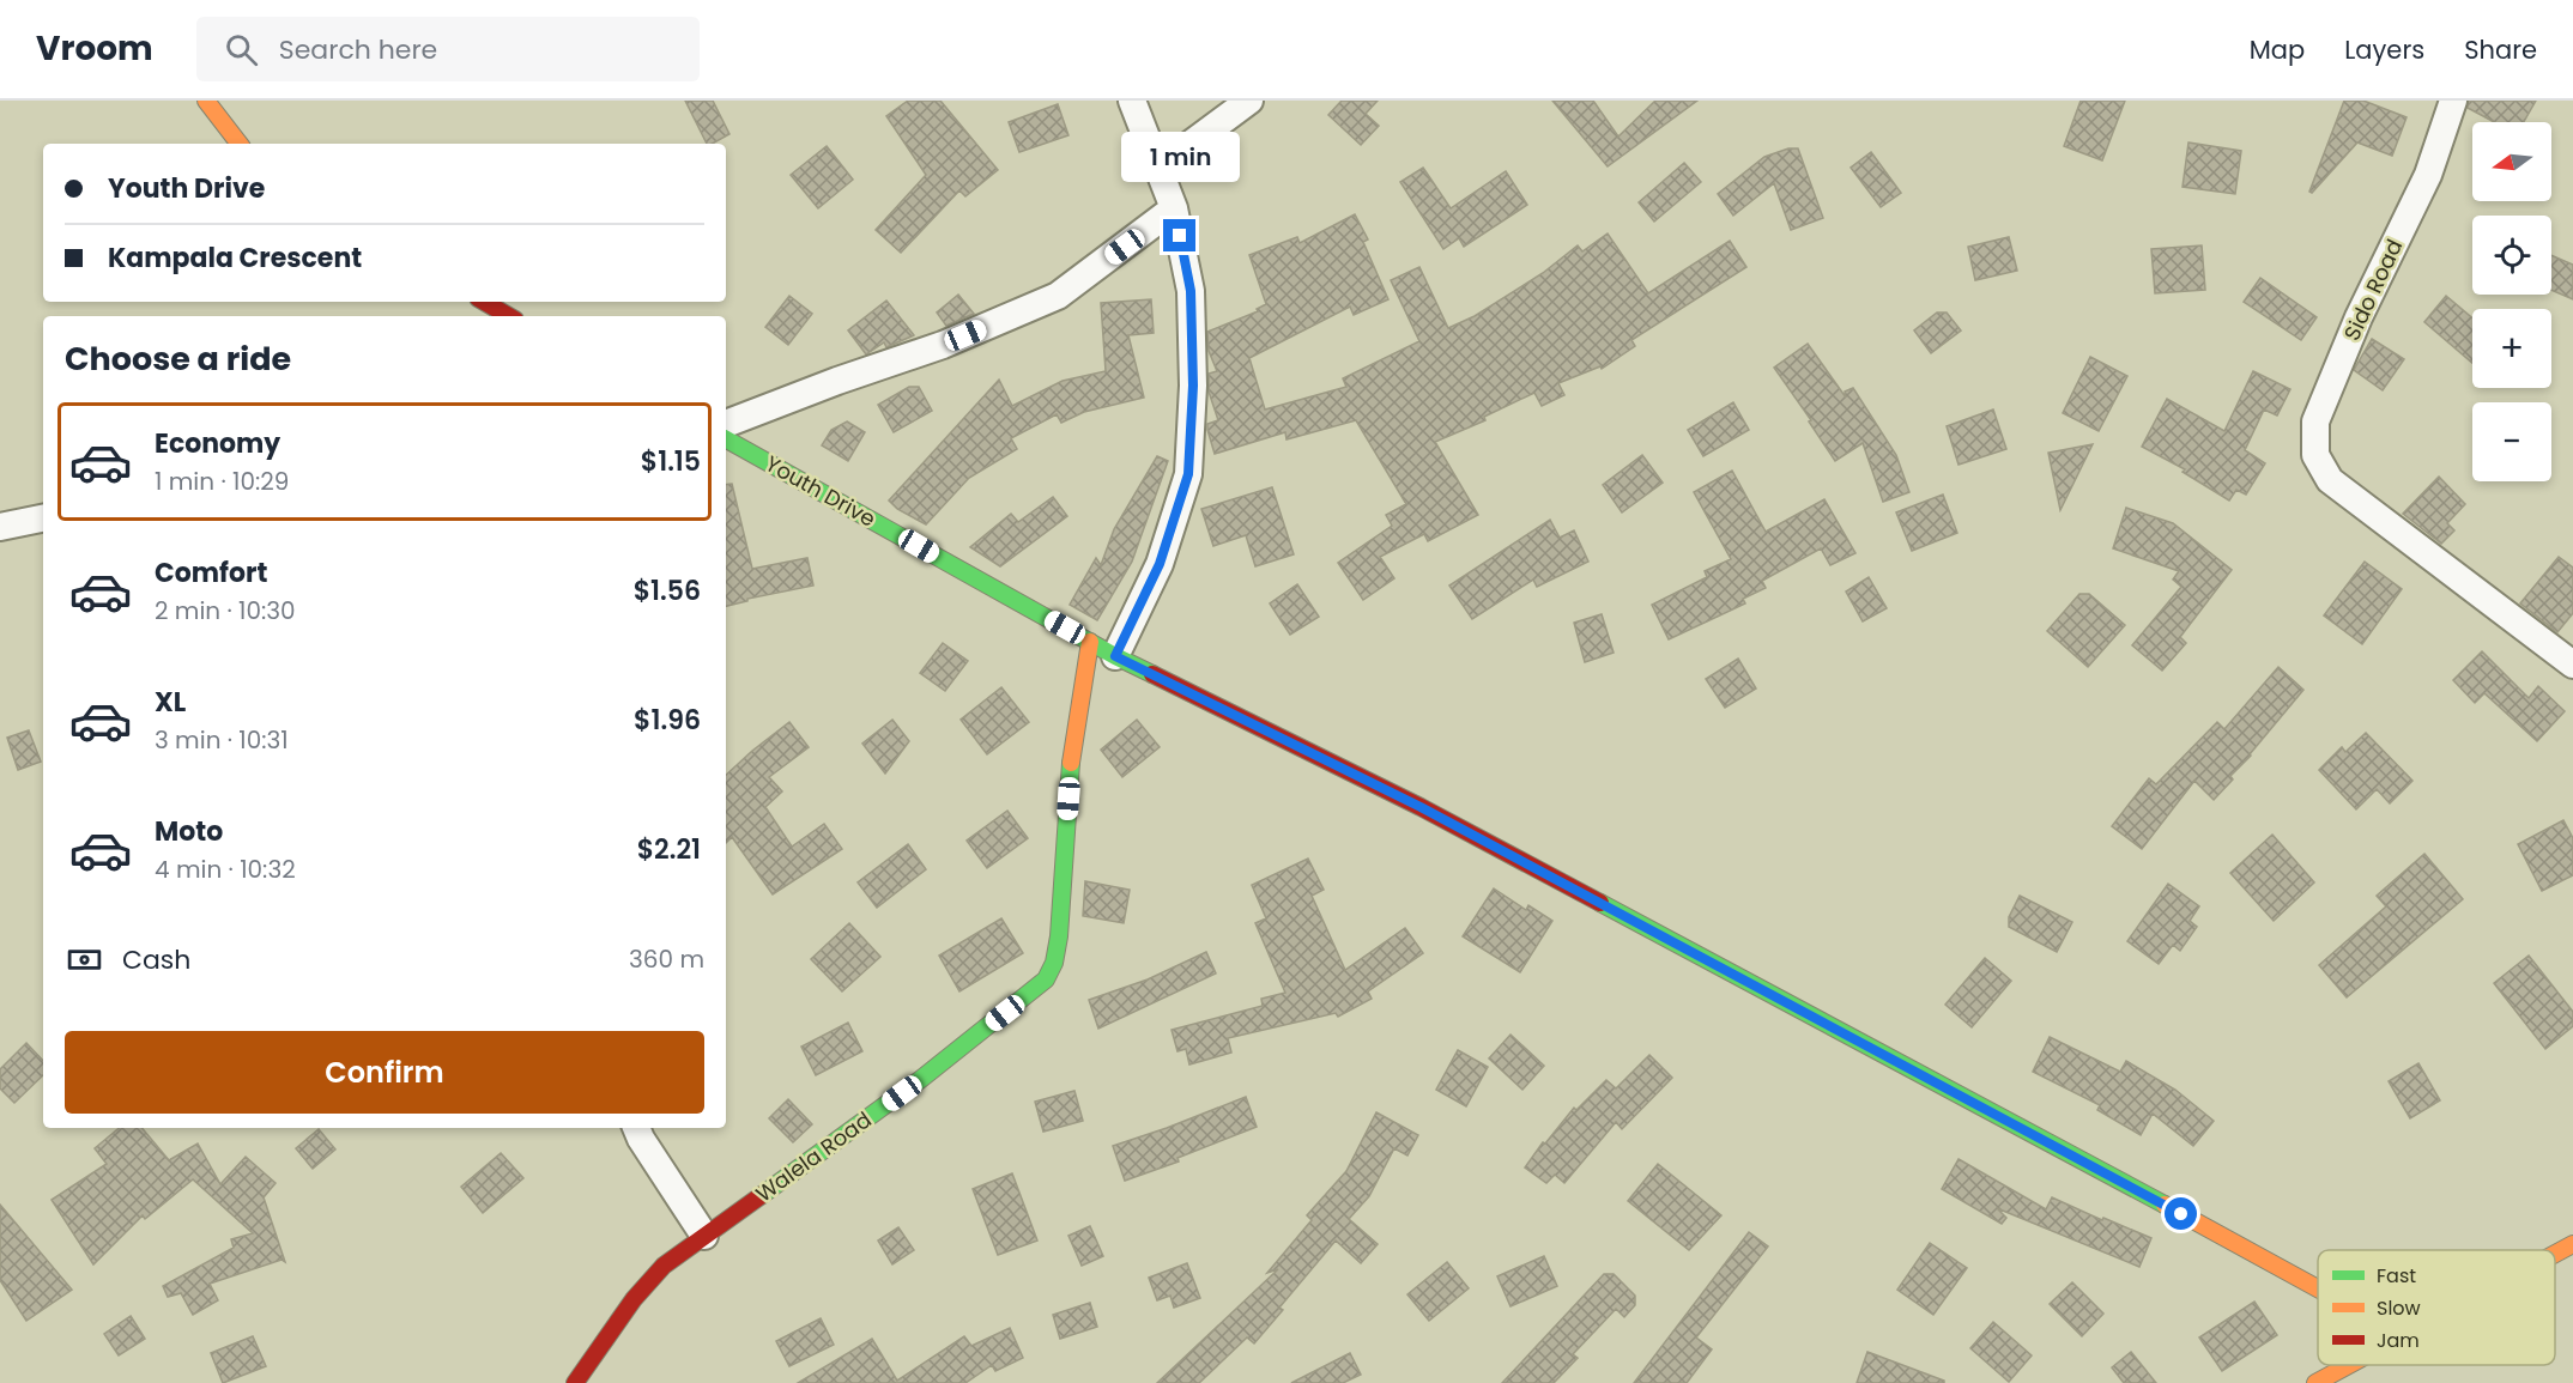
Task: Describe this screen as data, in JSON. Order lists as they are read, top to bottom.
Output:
{
  "streets": {
    "street": ["Sido Road", "Youth Drive", "Walela Road"]
  },
  "crossings": [
    ["Youth Drive", "Walela Road"]
  ],
  "legend": ["Fast", "Slow", "Jam"],
  "north": "left",
  "page": {
    "header": "Vroom",
    "search": "Search here",
    "nav": ["Map", "Layers", "Share"],
    "map_buttons": ["+", "−"],
    "bubble": "1 min",
    "banner": ["Youth Drive", "Kampala Crescent"],
    "heading": "Choose a ride",
    "list": [
      {
        "name": "Economy",
        "note": "1 min · 10:29",
        "value": "$1.15"
      },
      {
        "name": "Comfort",
        "note": "2 min · 10:30",
        "value": "$1.56"
      },
      {
        "name": "XL",
        "note": "3 min · 10:31",
        "value": "$1.96"
      },
      {
        "name": "Moto",
        "note": "4 min · 10:32",
        "value": "$2.21"
      }
    ],
    "pay": ["Cash", "360 m"],
    "buttons": "Confirm"
  }
}
